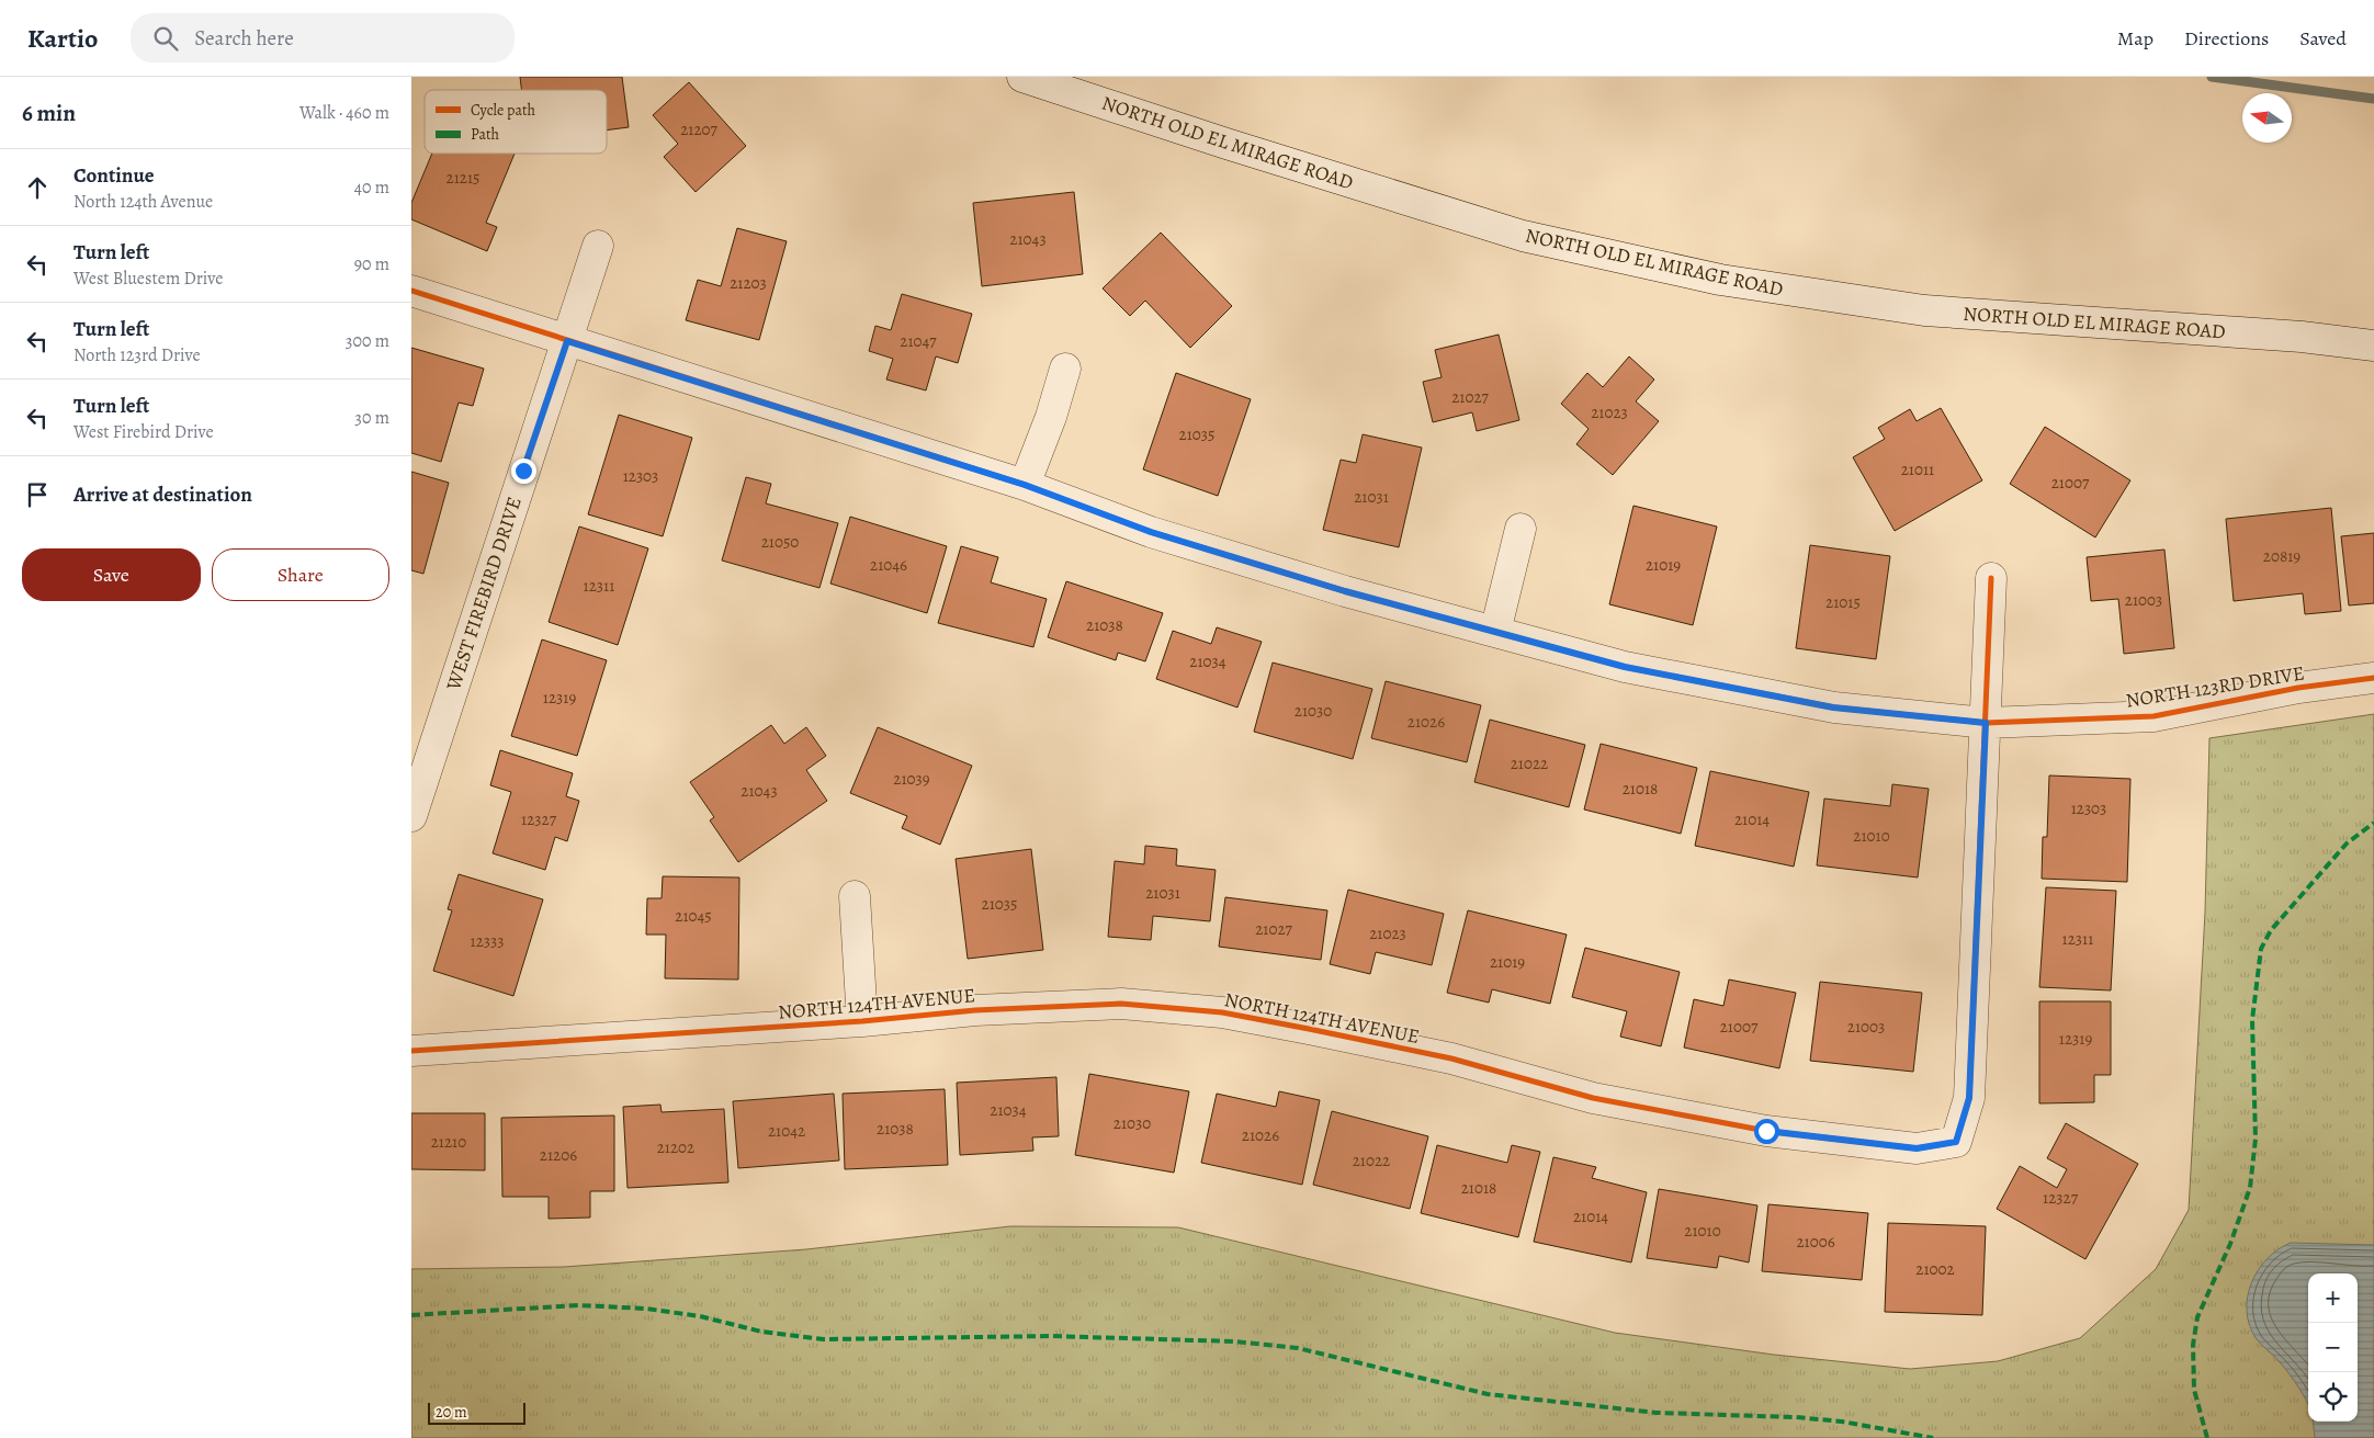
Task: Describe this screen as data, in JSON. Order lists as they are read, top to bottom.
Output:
{
  "streets": {
    "street": [
      "NORTH OLD EL MIRAGE ROAD",
      "WEST FIREBIRD DRIVE",
      "NORTH 123RD DRIVE",
      "NORTH 124TH AVENUE"
    ]
  },
  "crossings": [
    ["WEST FIREBIRD DRIVE", "NORTH 123RD DRIVE"],
    ["NORTH 123RD DRIVE", "NORTH 124TH AVENUE"]
  ],
  "house_numbers": [
    "21207",
    "21215",
    "21043",
    "21203",
    "21047",
    "21027",
    "21023",
    "21035",
    "21011",
    "12303",
    "21007",
    "21031",
    "21050",
    "20819",
    "21046",
    "21019",
    "12311",
    "21003",
    "21015",
    "21038",
    "21034",
    "12319",
    "21030",
    "21026",
    "21022",
    "21039",
    "21018",
    "21043",
    "12303",
    "12327",
    "21014",
    "21010",
    "21031",
    "21035",
    "21045",
    "21027",
    "21023",
    "12311",
    "12333",
    "21019",
    "21007",
    "21003",
    "12319",
    "21034",
    "21030",
    "21038",
    "21042",
    "21026",
    "21210",
    "21202",
    "21206",
    "21022",
    "21018",
    "12327",
    "21014",
    "21010",
    "21006",
    "21002"
  ],
  "legend": ["Cycle path", "Path"],
  "scale_bar": "20 m",
  "north": "left",
  "page": {
    "header": "Kartio",
    "search": "Search here",
    "nav": ["Map", "Directions", "Saved"],
    "heading": ["6 min", "Walk · 460 m"],
    "list": [
      ["Continue", "North 124th Avenue", "40 m"],
      ["Turn left", "West Bluestem Drive", "90 m"],
      ["Turn left", "North 123rd Drive", "300 m"],
      ["Turn left", "West Firebird Drive", "30 m"],
      "Arrive at destination"
    ],
    "buttons": ["Save", "Share"],
    "map_buttons": ["+", "−"],
    "scale": "20 m"
  }
}
